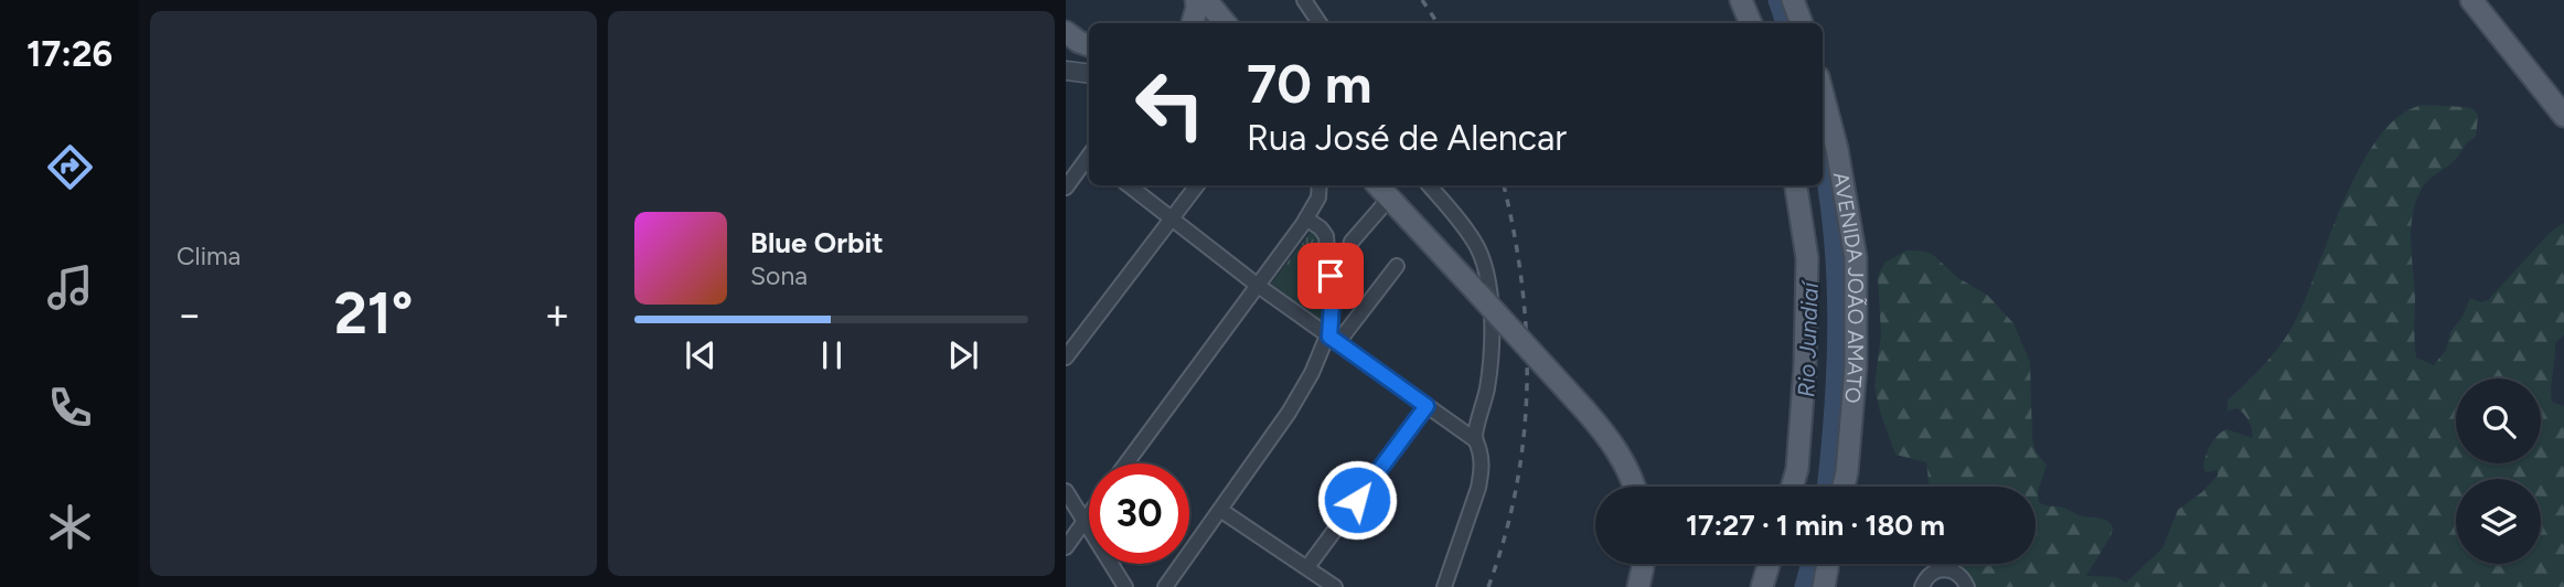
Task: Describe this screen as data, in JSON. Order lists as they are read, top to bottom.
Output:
{
  "streets": {
    "main road": ["AVENIDA JOÃO AMATO"]
  },
  "water": ["Rio Jundiaí"],
  "page": {
    "tabs": "17:26",
    "tile": "Clima",
    "turn": ["70 m", "Rua José de Alencar"],
    "song": ["Blue Orbit", "Sona"],
    "heat": ["−", "21°", "+"],
    "limit": "30",
    "trip": "17:27 · 1 min · 180 m"
  }
}
